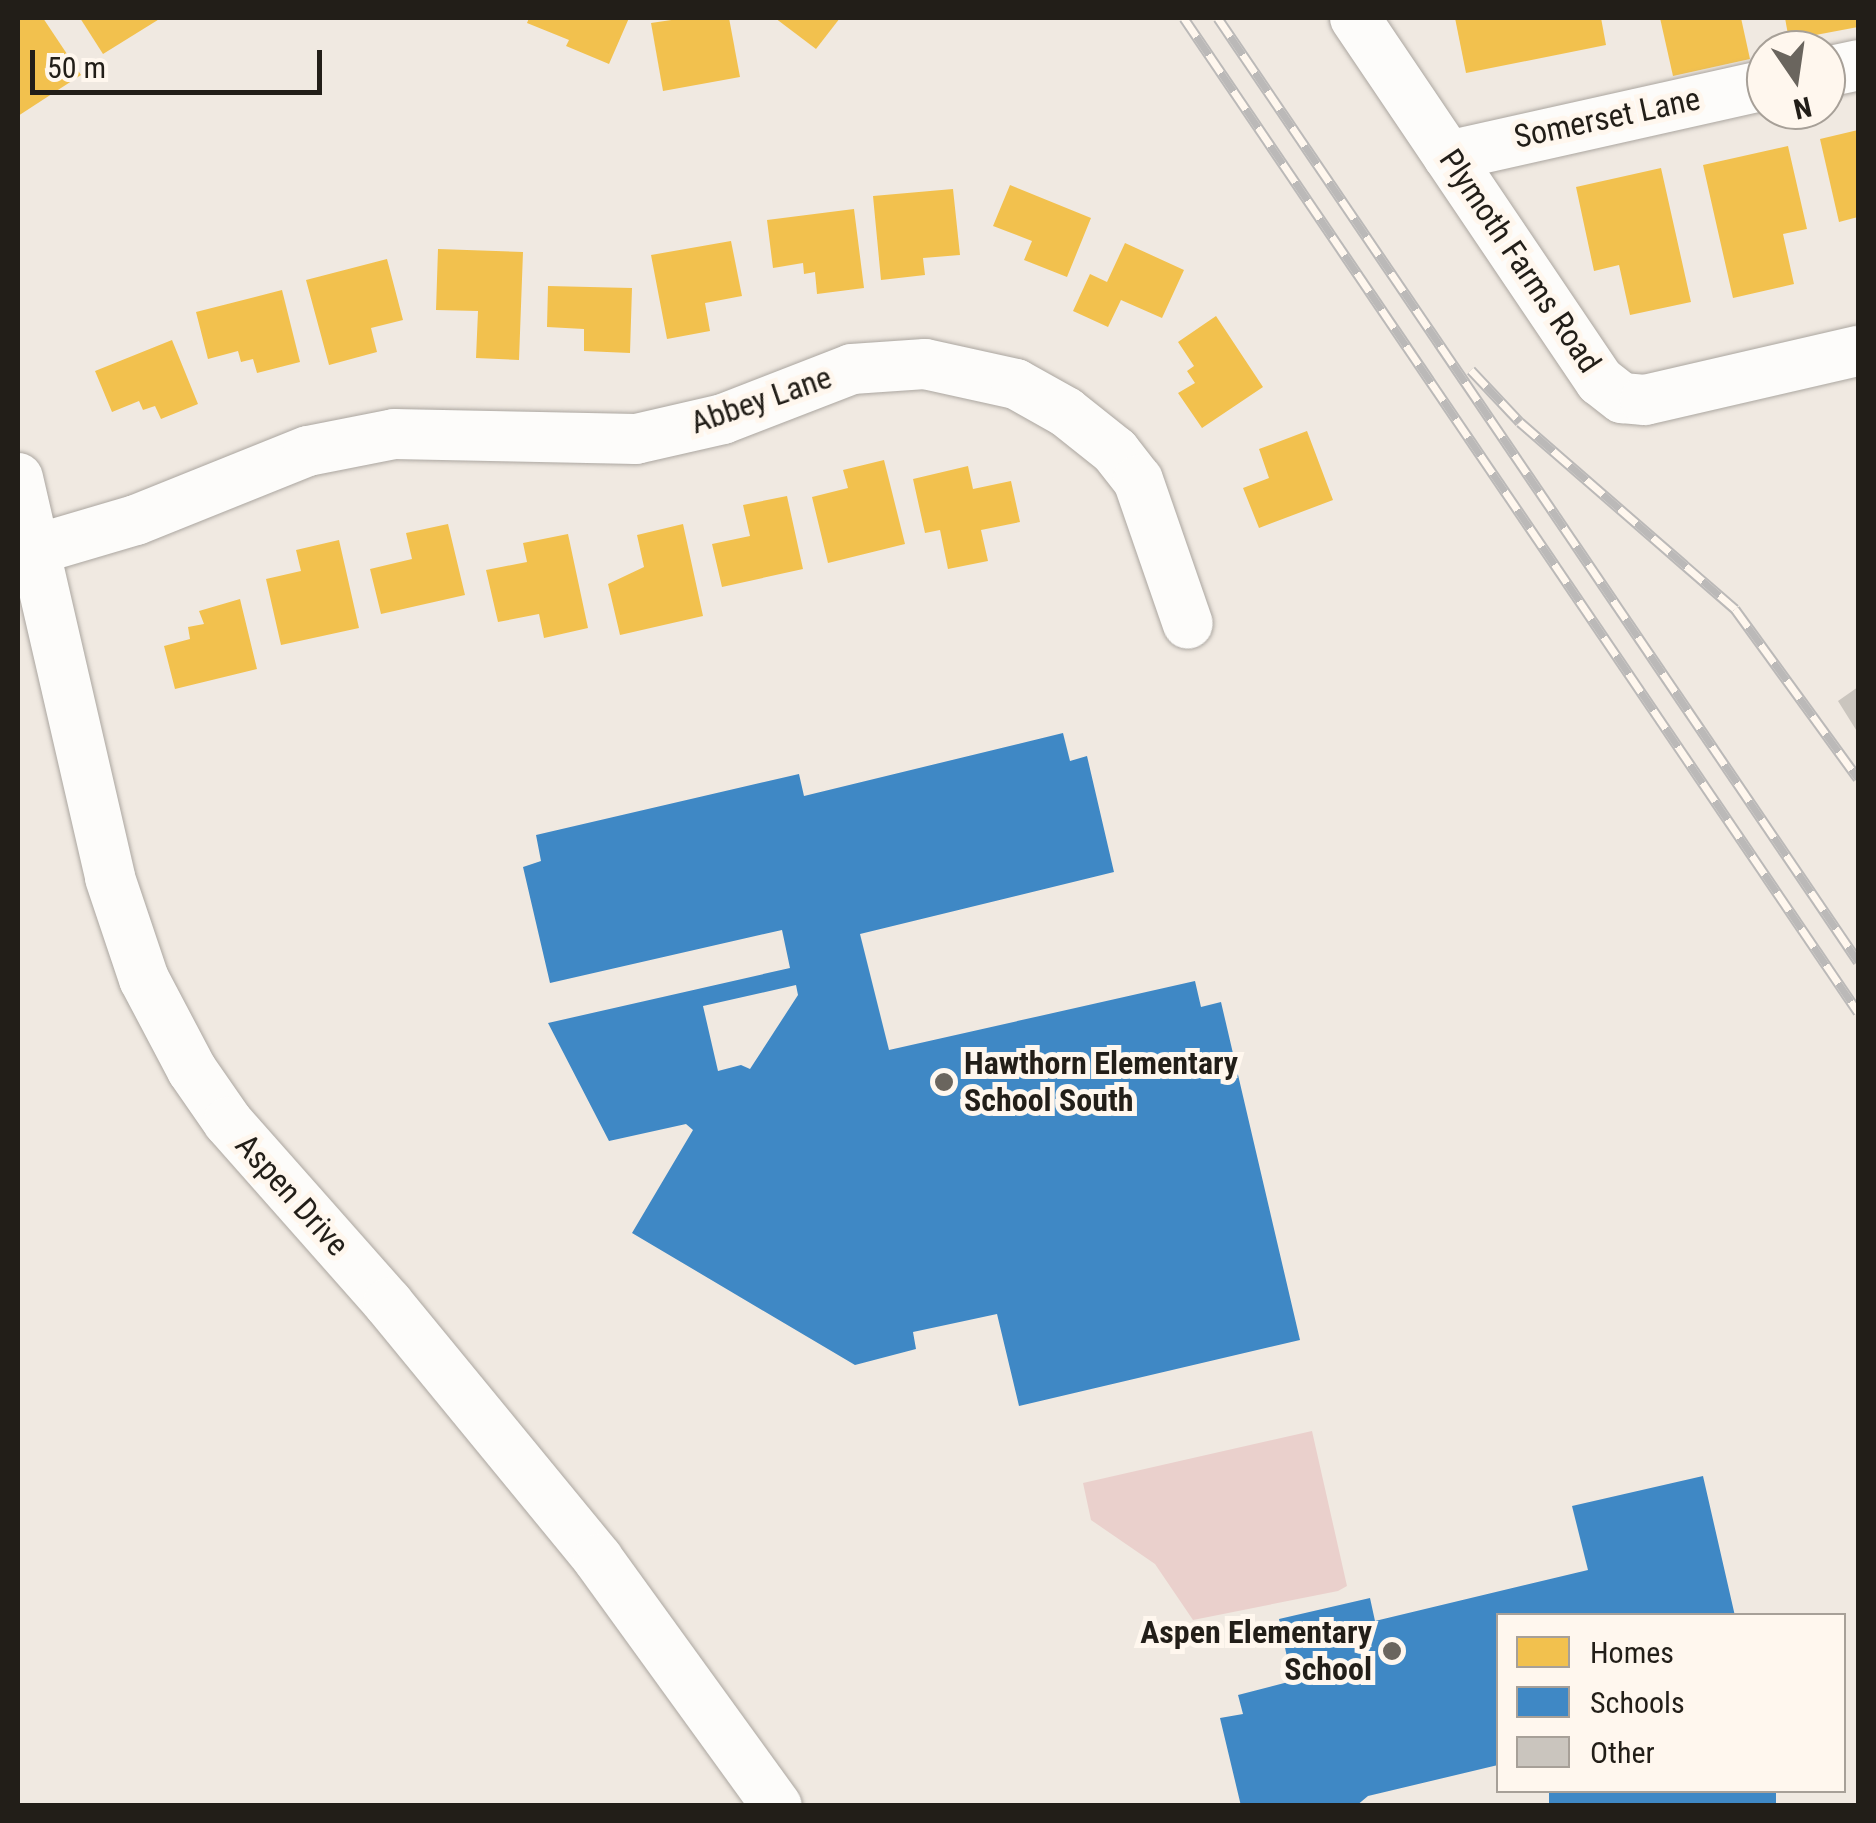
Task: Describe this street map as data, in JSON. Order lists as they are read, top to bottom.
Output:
{
  "streets": {
    "street": [
      "Somerset Lane",
      "Plymoth Farms Road",
      "Abbey Lane",
      "Aspen Drive"
    ]
  },
  "crossings": [
    ["Somerset Lane", "Plymoth Farms Road"],
    ["Abbey Lane", "Aspen Drive"]
  ],
  "places": ["Hawthorn Elementary School South", "Aspen Elementary School"],
  "legend": ["Homes", "Schools", "Other"],
  "scale_bar": "50 m",
  "north": "bottom"
}
